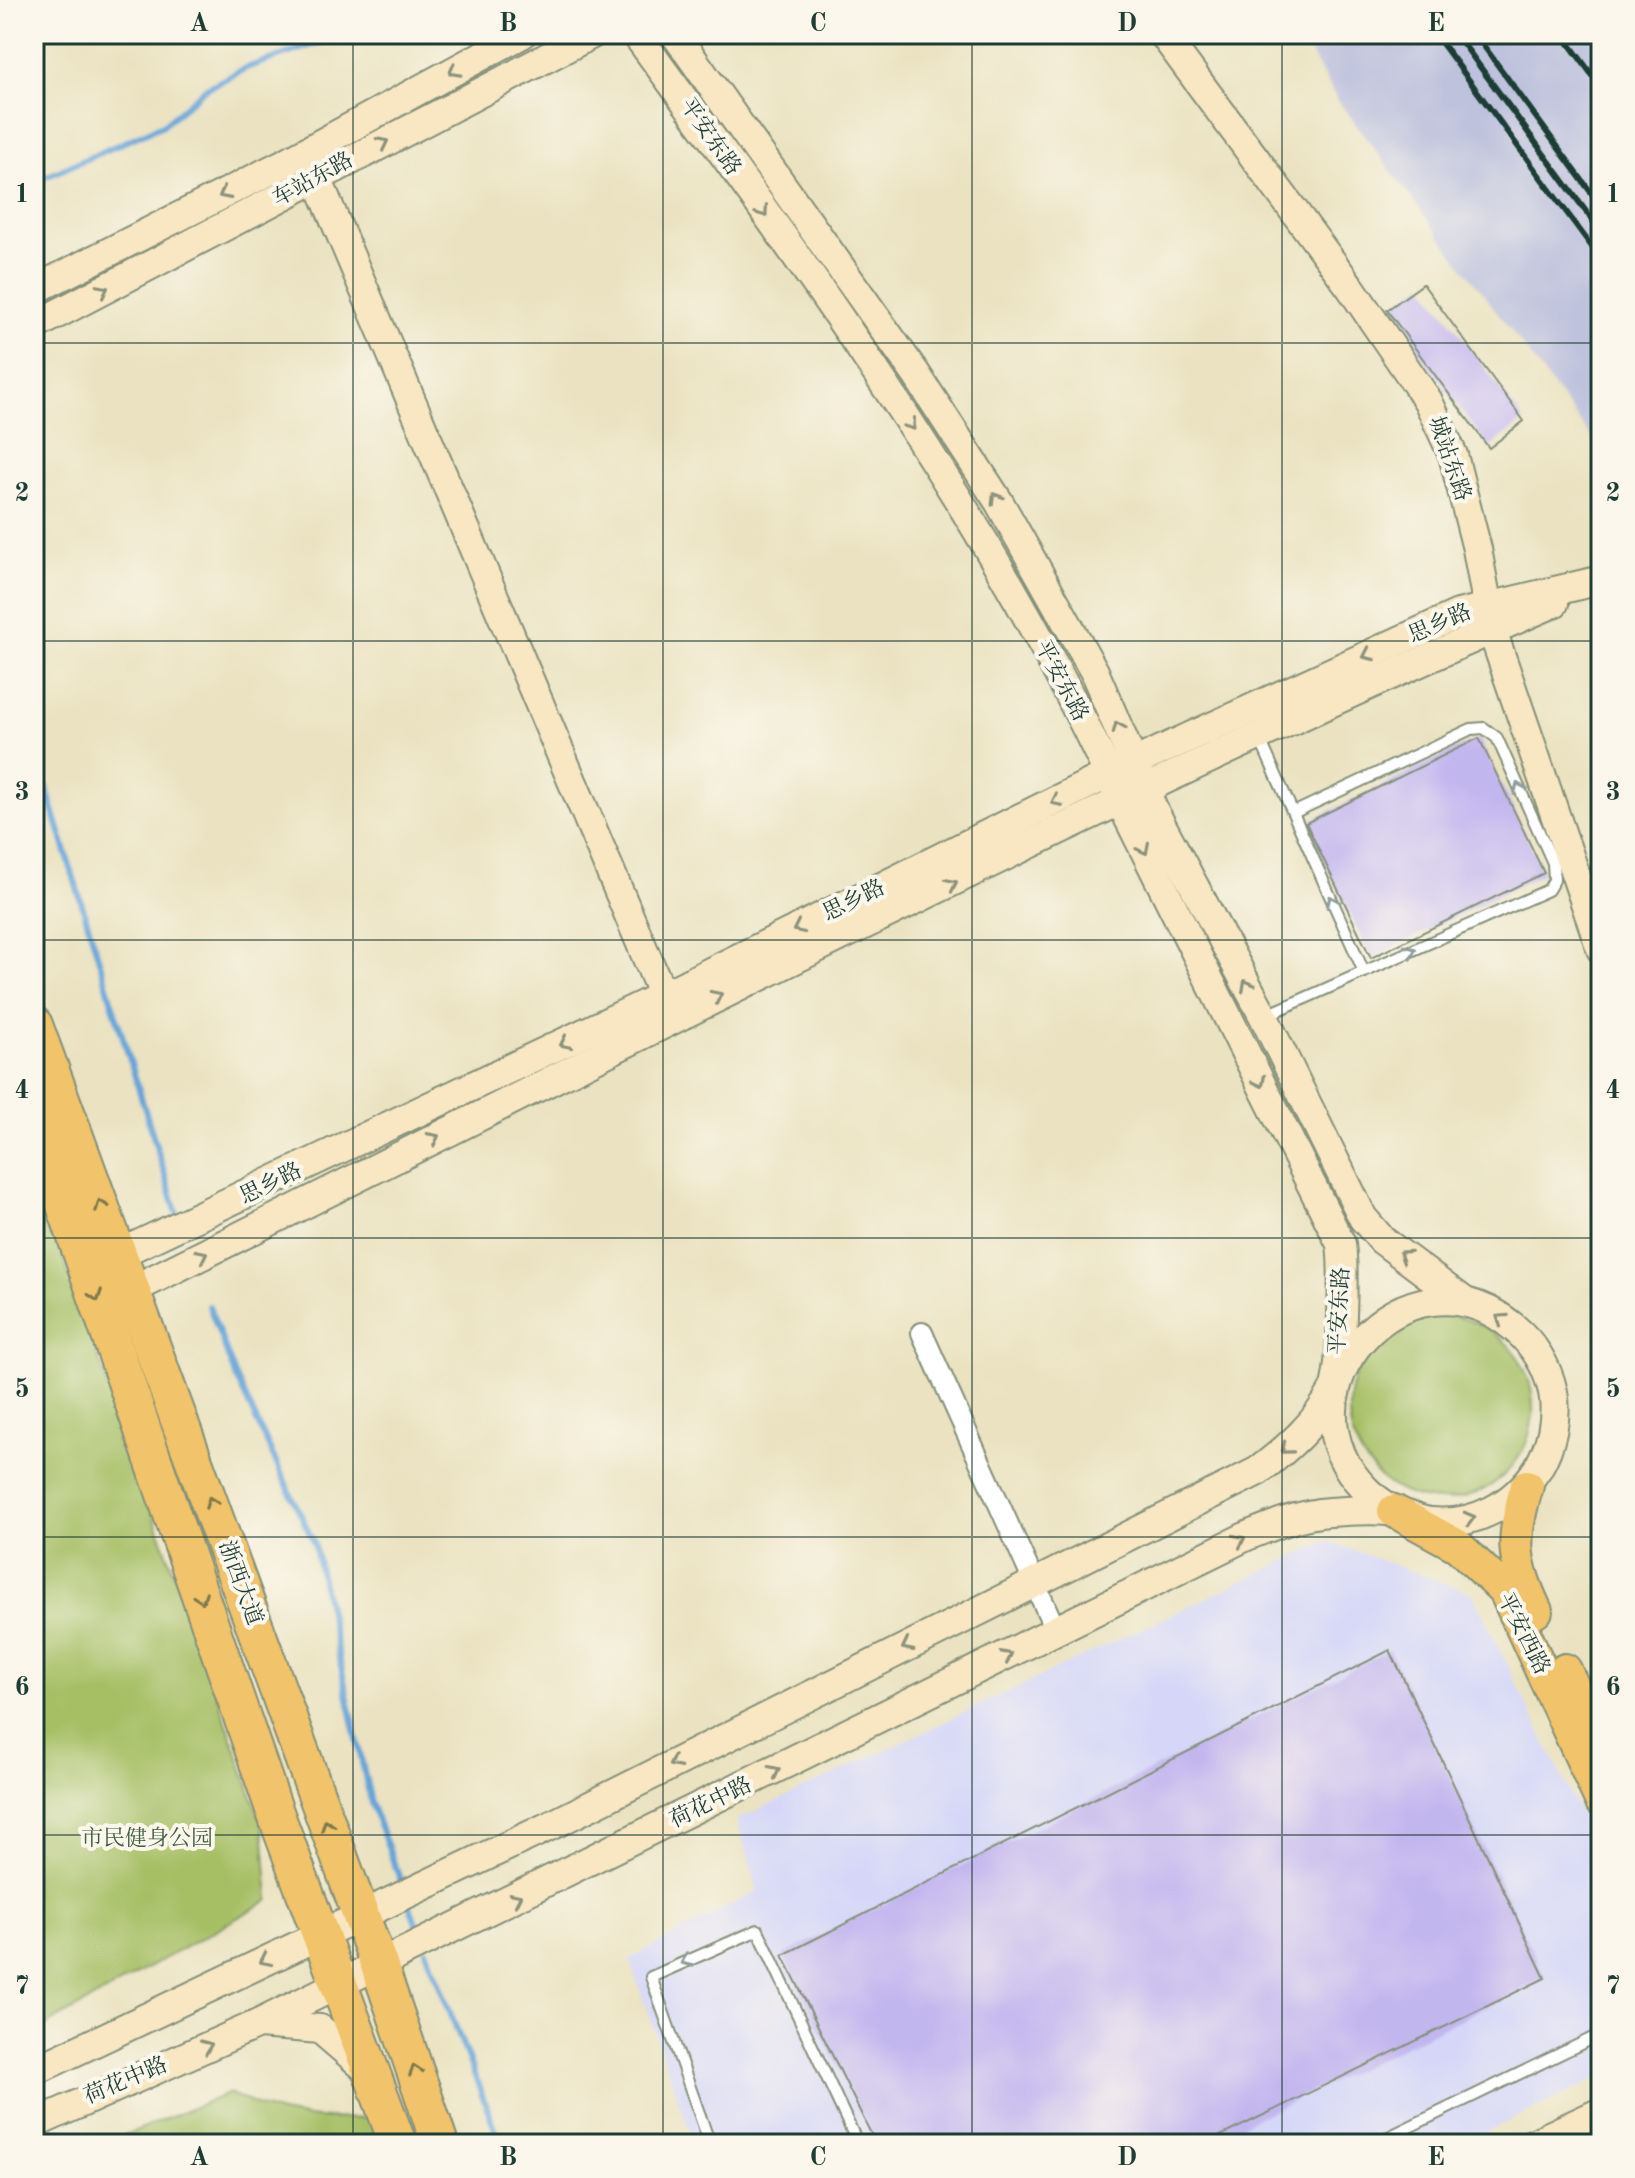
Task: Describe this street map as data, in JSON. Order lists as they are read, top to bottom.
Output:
{
  "streets": {
    "highway": ["浙西大道"],
    "main road": [
      "平安东路",
      "车站东路",
      "城站东路",
      "思乡路",
      "平安西路",
      "荷花中路"
    ]
  },
  "crossings": [
    ["平安东路", "思乡路"],
    ["平安东路", "平安西路"],
    ["平安东路", "荷花中路"],
    ["城站东路", "思乡路"],
    ["思乡路", "浙西大道"],
    ["浙西大道", "荷花中路"],
    ["平安西路", "荷花中路"]
  ],
  "parks": ["市民健身公园"],
  "grid": {
    "columns": [
      "A",
      "B",
      "C",
      "D",
      "E"
    ],
    "rows": [
      "1",
      "2",
      "3",
      "4",
      "5",
      "6",
      "7"
    ]
  }
}
